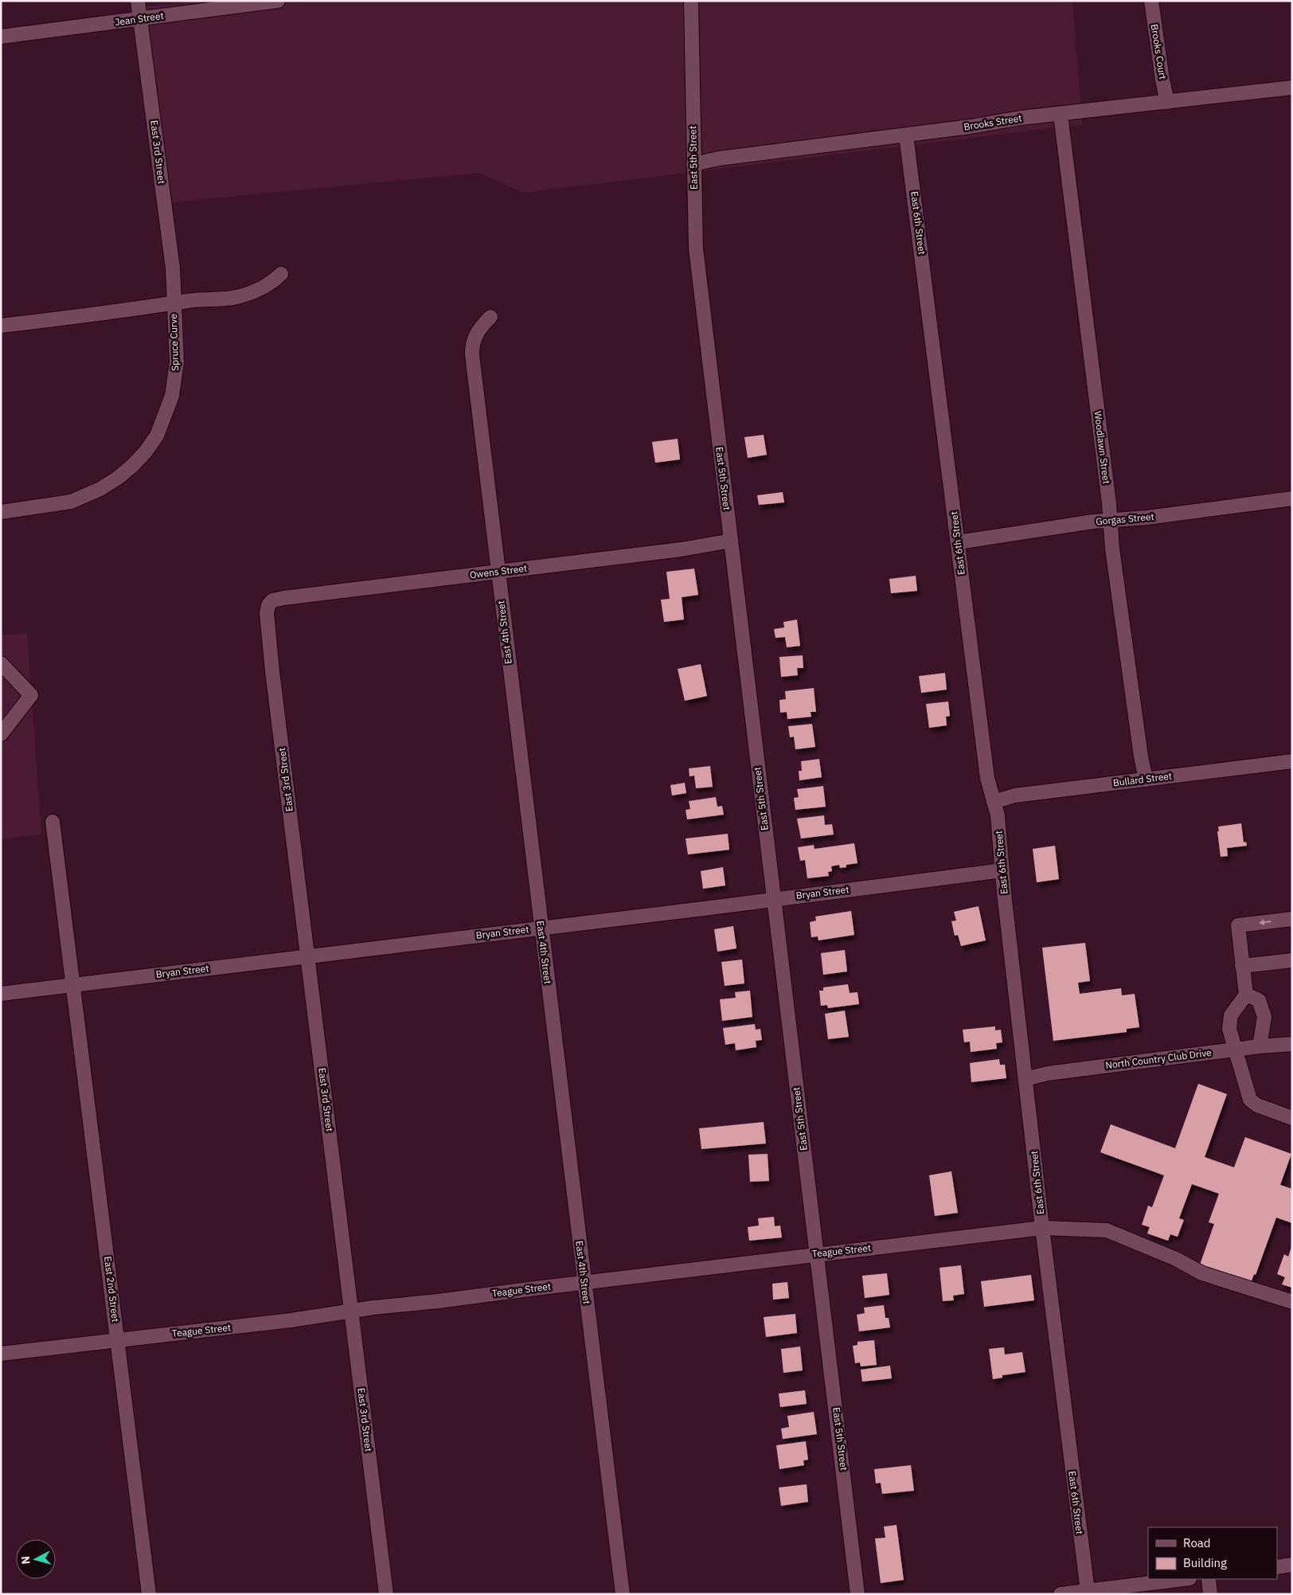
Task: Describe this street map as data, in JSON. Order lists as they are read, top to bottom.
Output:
{
  "streets": {
    "street": [
      "Jean Street",
      "Brooks Court",
      "Brooks Street",
      "East 3rd Street",
      "East 5th Street",
      "East 6th Street",
      "Spruce Curve",
      "Woodlawn Street",
      "Gorgas Street",
      "Owens Street",
      "East 4th Street",
      "Bullard Street",
      "Bryan Street",
      "North Country Club Drive",
      "Teague Street",
      "East 2nd Street"
    ]
  },
  "crossings": [
    ["Jean Street", "East 3rd Street"],
    ["Brooks Court", "Brooks Street"],
    ["Brooks Street", "East 5th Street"],
    ["Brooks Street", "East 6th Street"],
    ["Brooks Street", "Woodlawn Street"],
    ["East 3rd Street", "Spruce Curve"],
    ["East 3rd Street", "Owens Street"],
    ["East 3rd Street", "Bryan Street"],
    ["East 3rd Street", "Teague Street"],
    ["East 5th Street", "Owens Street"],
    ["East 5th Street", "Bryan Street"],
    ["East 5th Street", "Teague Street"],
    ["East 6th Street", "Gorgas Street"],
    ["East 6th Street", "Bullard Street"],
    ["East 6th Street", "Bryan Street"],
    ["East 6th Street", "North Country Club Drive"],
    ["East 6th Street", "Teague Street"],
    ["Woodlawn Street", "Gorgas Street"],
    ["Woodlawn Street", "Bullard Street"],
    ["Owens Street", "East 4th Street"],
    ["East 4th Street", "Bryan Street"],
    ["East 4th Street", "Teague Street"],
    ["Bryan Street", "East 2nd Street"],
    ["Teague Street", "East 2nd Street"]
  ],
  "legend": ["Road", "Building"],
  "north": "left"
}
